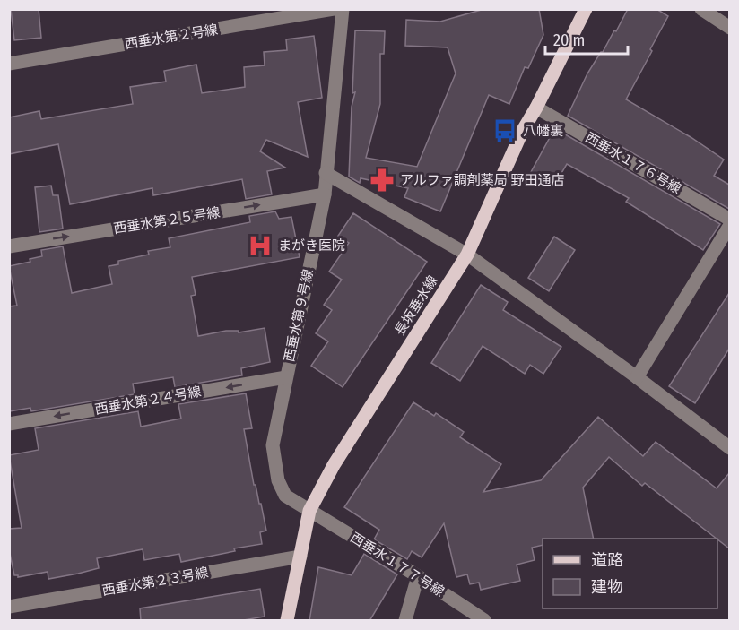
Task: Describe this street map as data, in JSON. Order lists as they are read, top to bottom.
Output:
{
  "streets": {
    "main road": ["長坂垂水線"],
    "street": [
      "西垂水第２号線",
      "西垂水１７６号線",
      "西垂水第２５号線",
      "西垂水第９号線",
      "西垂水第２４号線",
      "西垂水１７７号線",
      "西垂水第２３号線"
    ]
  },
  "crossings": [
    ["西垂水１７６号線", "長坂垂水線"],
    ["西垂水第２５号線", "西垂水第９号線"],
    ["長坂垂水線", "西垂水第９号線"],
    ["長坂垂水線", "西垂水１７７号線"],
    ["長坂垂水線", "西垂水第２３号線"],
    ["西垂水第９号線", "西垂水第２４号線"],
    ["西垂水第９号線", "西垂水１７７号線"]
  ],
  "one_way": ["西垂水第２５号線", "西垂水第２４号線"],
  "places": {
    "bus stop": ["八幡裏"],
    "pharmacy": ["アルファ調剤薬局 野田通店"],
    "hospital": ["まがき医院"]
  },
  "legend": ["道路", "建物"],
  "scale_bar": "20 m"
}
